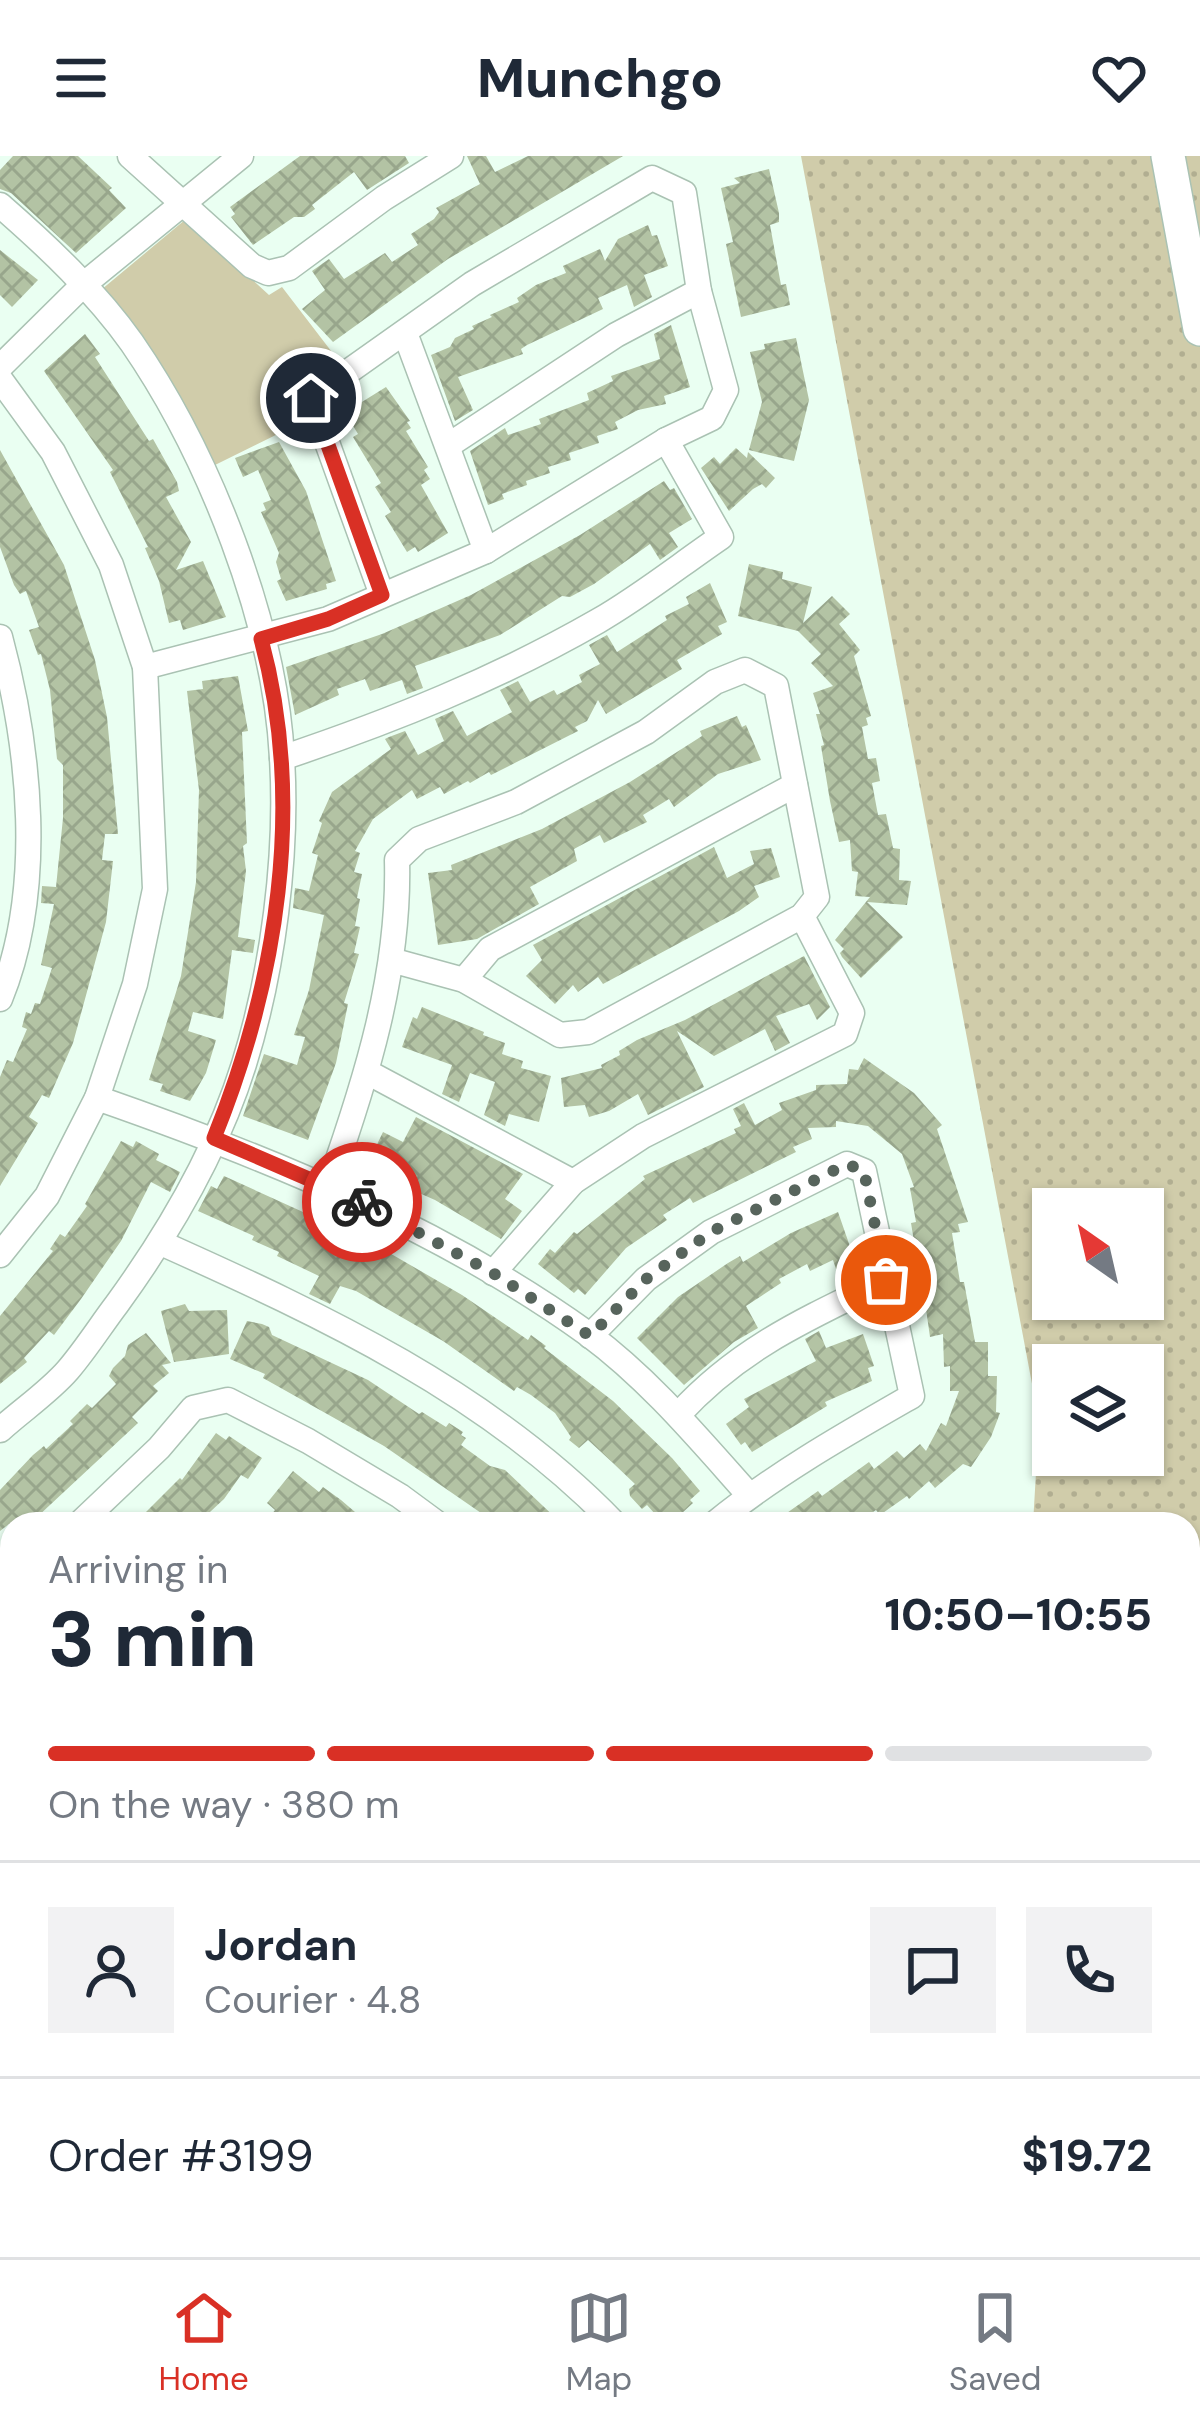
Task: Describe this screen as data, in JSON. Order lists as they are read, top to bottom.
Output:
{
  "north": "top left",
  "page": {
    "header": "Munchgo",
    "heading": ["3 min", "Arriving in", "10:50–10:55"],
    "panel": [
      "Jordan",
      "Courier · 4.8",
      "Order #3199",
      "$19.72"
    ],
    "bar": "On the way · 380 m",
    "tabs": ["Home", "Map", "Saved"]
  }
}
